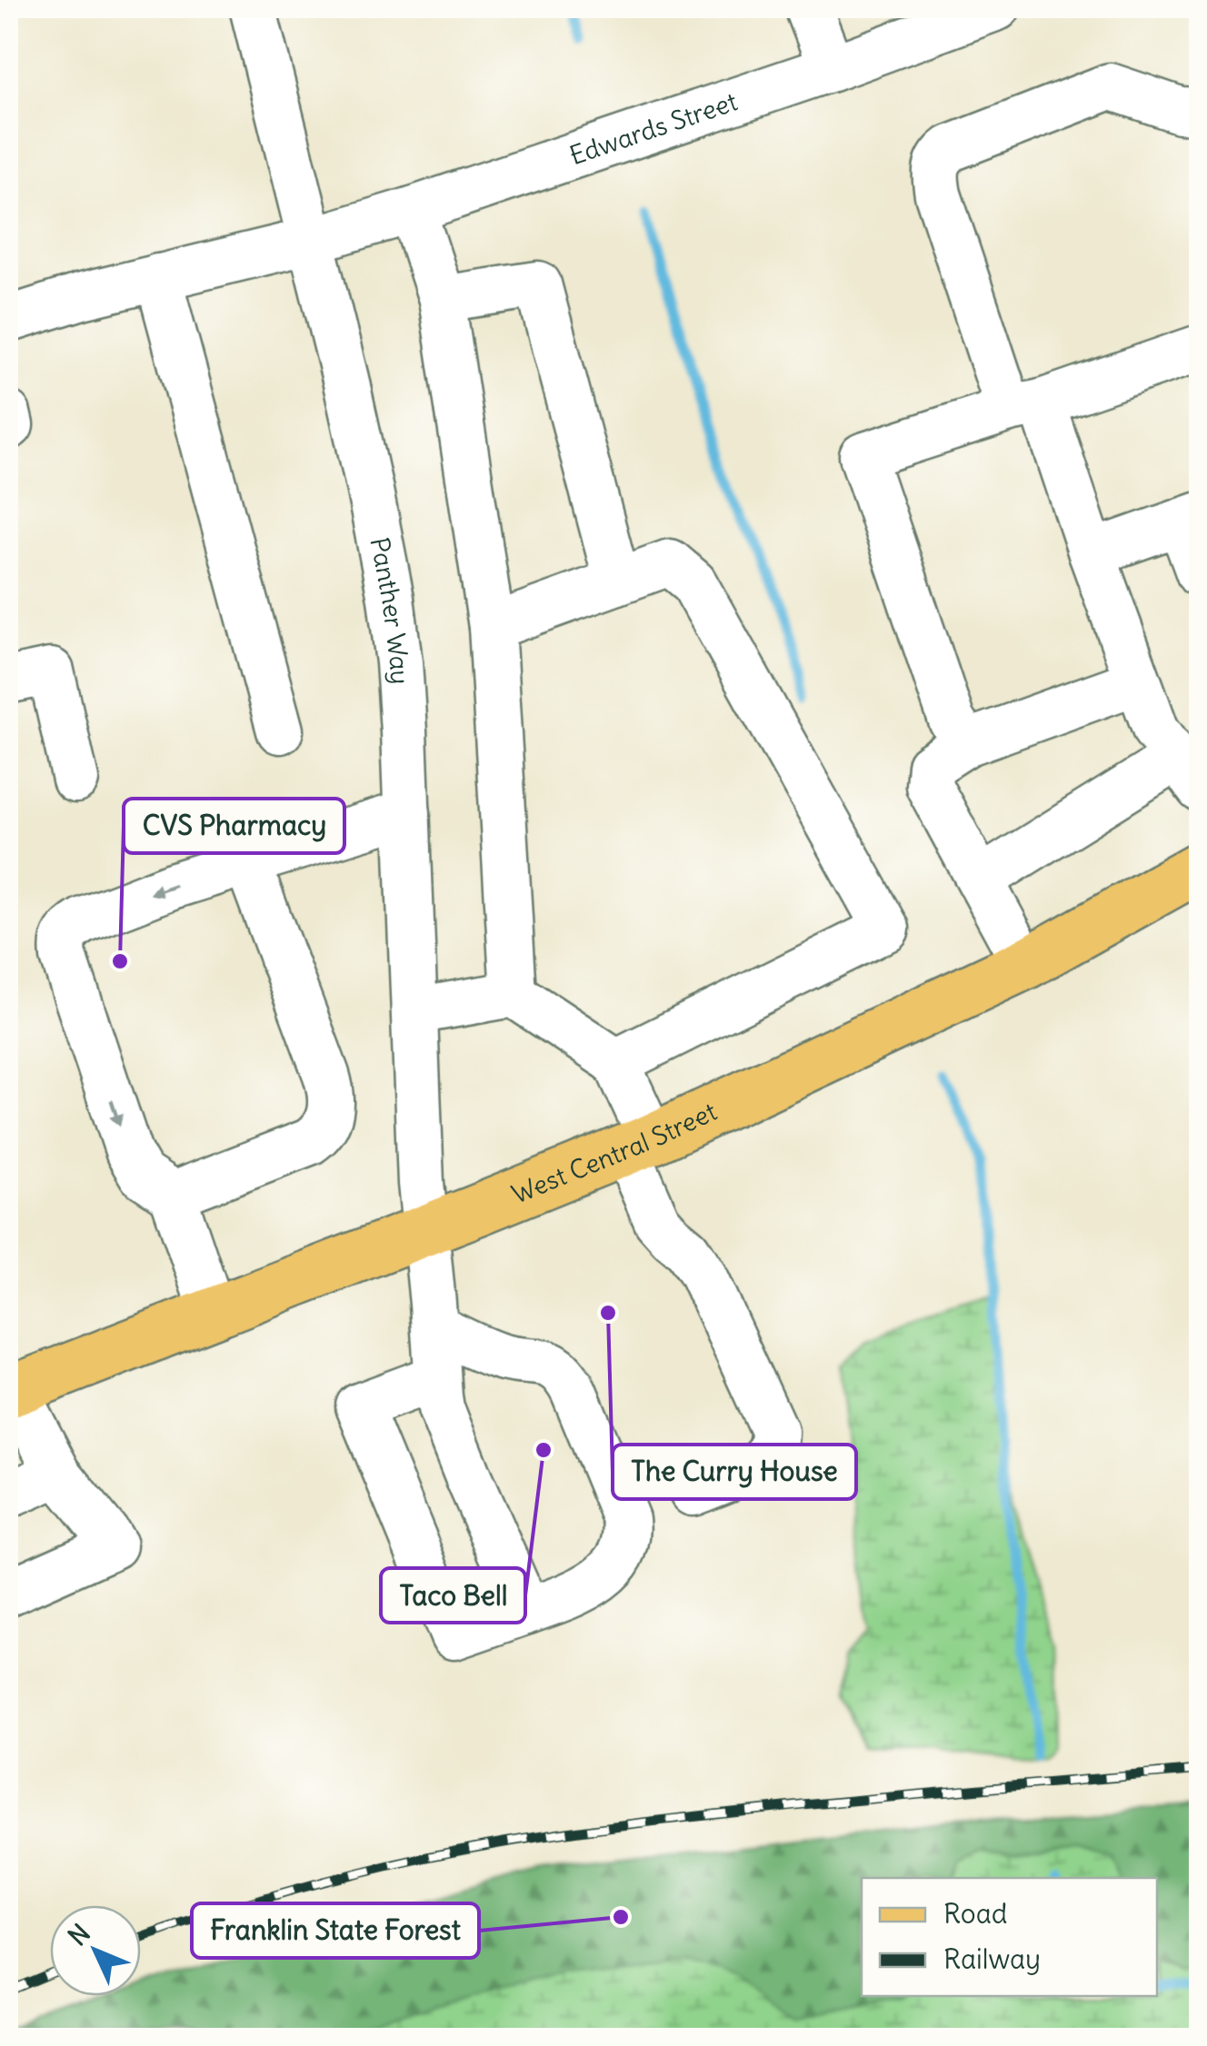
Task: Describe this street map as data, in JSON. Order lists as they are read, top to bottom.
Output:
{
  "streets": {
    "main road": ["West Central Street"],
    "street": ["Edwards Street", "Panther Way"]
  },
  "crossings": [
    ["Edwards Street", "Panther Way"],
    ["Panther Way", "West Central Street"]
  ],
  "places": [
    "CVS Pharmacy",
    "The Curry House",
    "Taco Bell",
    "Franklin State Forest"
  ],
  "legend": ["Road", "Railway"],
  "north": "top left"
}
